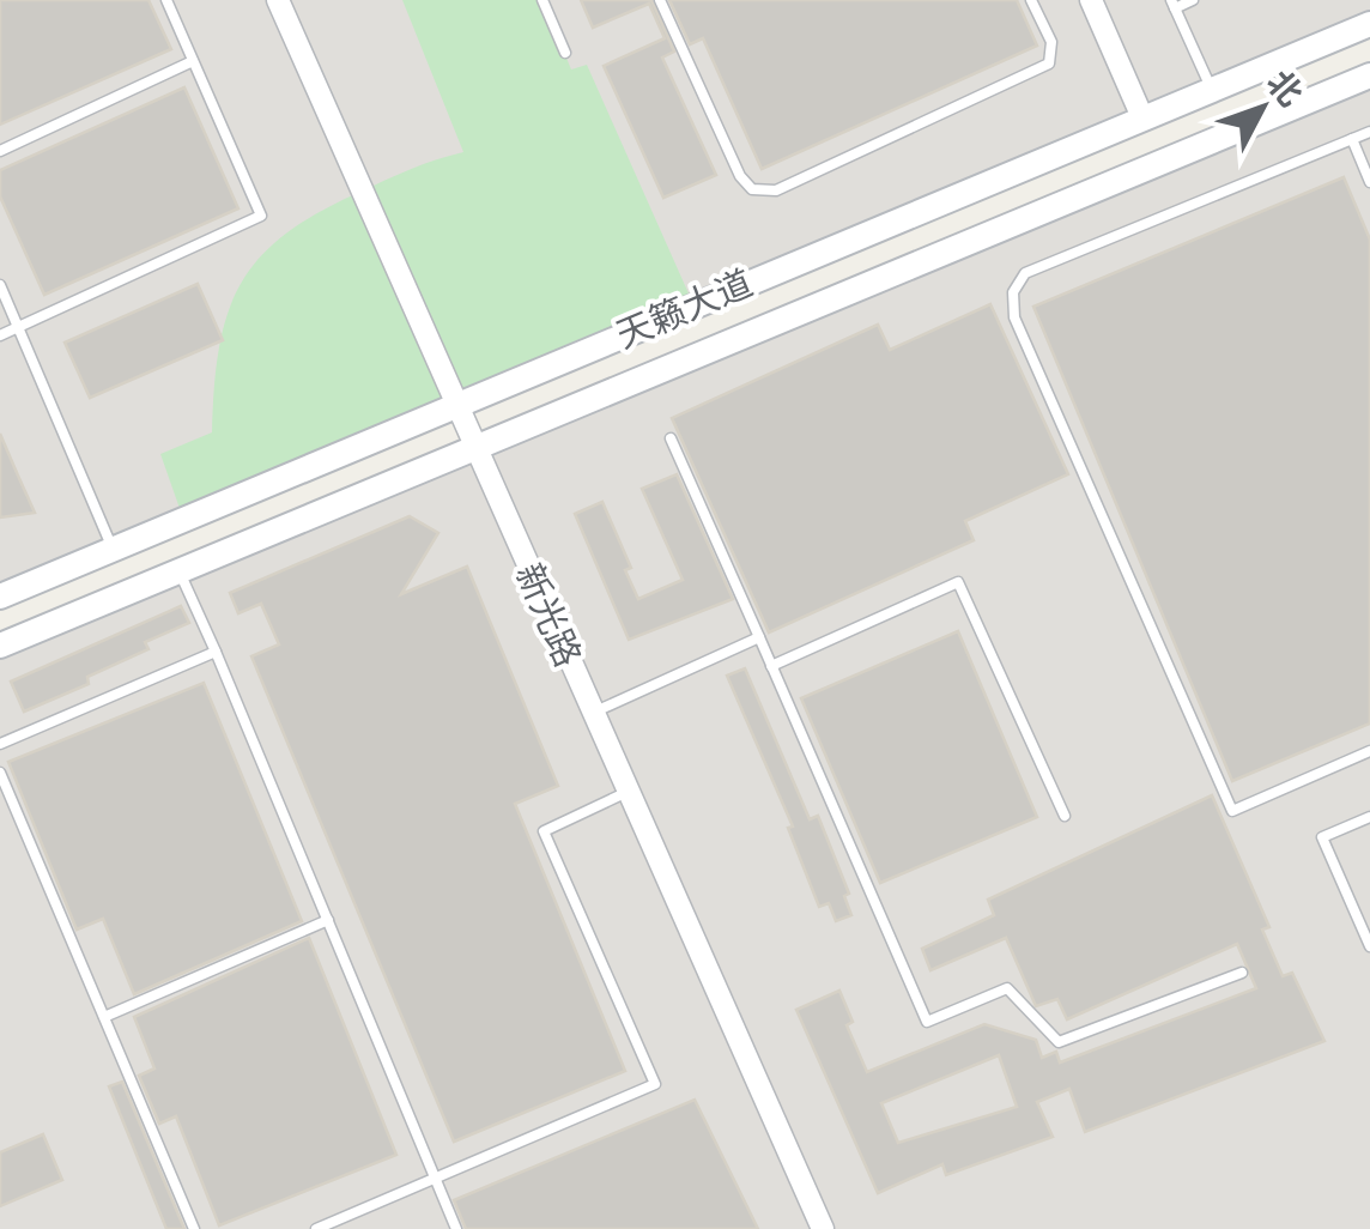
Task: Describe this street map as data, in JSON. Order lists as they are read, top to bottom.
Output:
{
  "streets": {
    "main road": ["天籁大道"],
    "street": ["新光路"]
  },
  "crossings": [
    ["天籁大道", "新光路"]
  ],
  "north": "top right"
}
